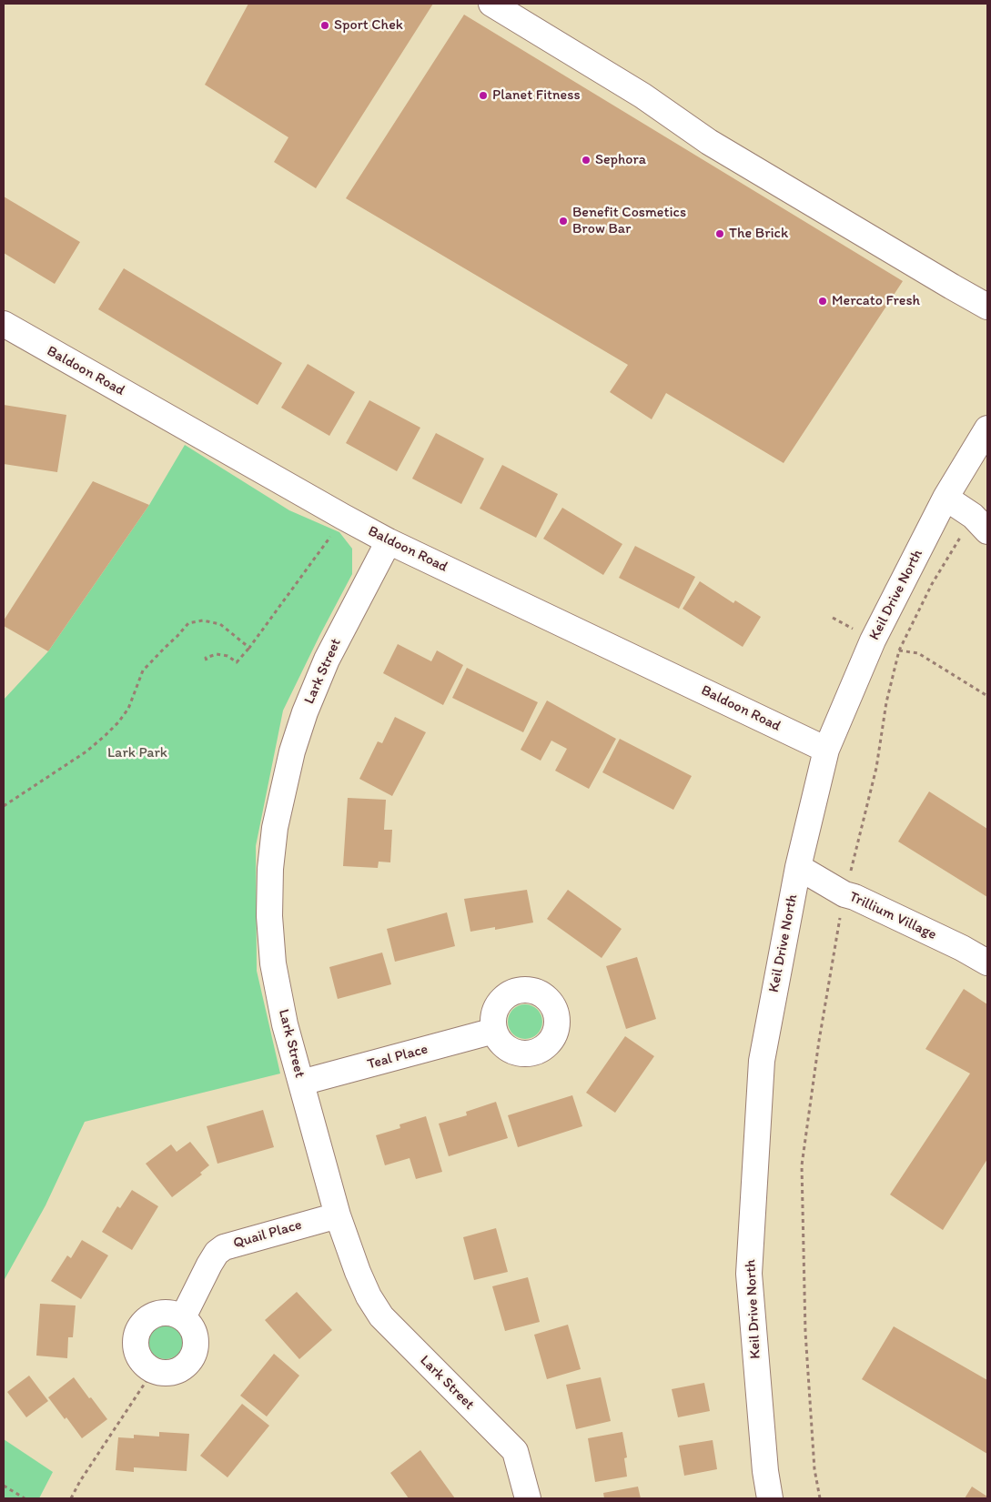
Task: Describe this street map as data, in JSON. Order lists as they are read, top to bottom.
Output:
{
  "streets": {
    "street": [
      "Baldoon Road",
      "Keil Drive North",
      "Lark Street",
      "Trillium Village",
      "Teal Place",
      "Quail Place"
    ]
  },
  "crossings": [
    ["Baldoon Road", "Keil Drive North"],
    ["Baldoon Road", "Lark Street"],
    ["Keil Drive North", "Trillium Village"],
    ["Lark Street", "Teal Place"],
    ["Lark Street", "Quail Place"]
  ],
  "parks": ["Lark Park"],
  "places": [
    "Sport Chek",
    "Planet Fitness",
    "Sephora",
    "Benefit Cosmetics Brow Bar",
    "The Brick",
    "Mercato Fresh"
  ]
}
